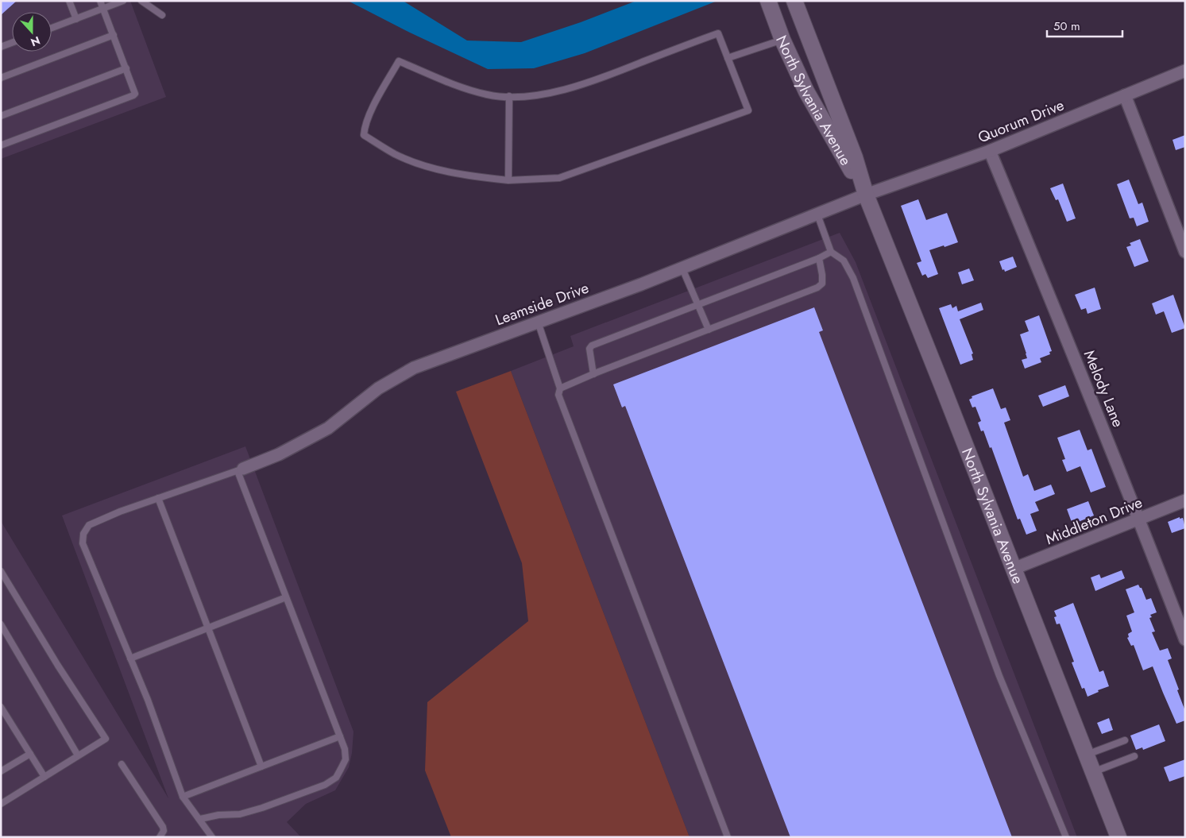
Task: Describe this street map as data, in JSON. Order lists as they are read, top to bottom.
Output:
{
  "streets": {
    "street": [
      "North Sylvania Avenue",
      "Quorum Drive",
      "Leamside Drive",
      "Melody Lane",
      "Middleton Drive"
    ]
  },
  "crossings": [
    ["North Sylvania Avenue", "Quorum Drive"],
    ["North Sylvania Avenue", "Leamside Drive"],
    ["North Sylvania Avenue", "Middleton Drive"],
    ["Quorum Drive", "Leamside Drive"],
    ["Quorum Drive", "Melody Lane"],
    ["Melody Lane", "Middleton Drive"]
  ],
  "scale_bar": "50 m",
  "north": "bottom"
}
